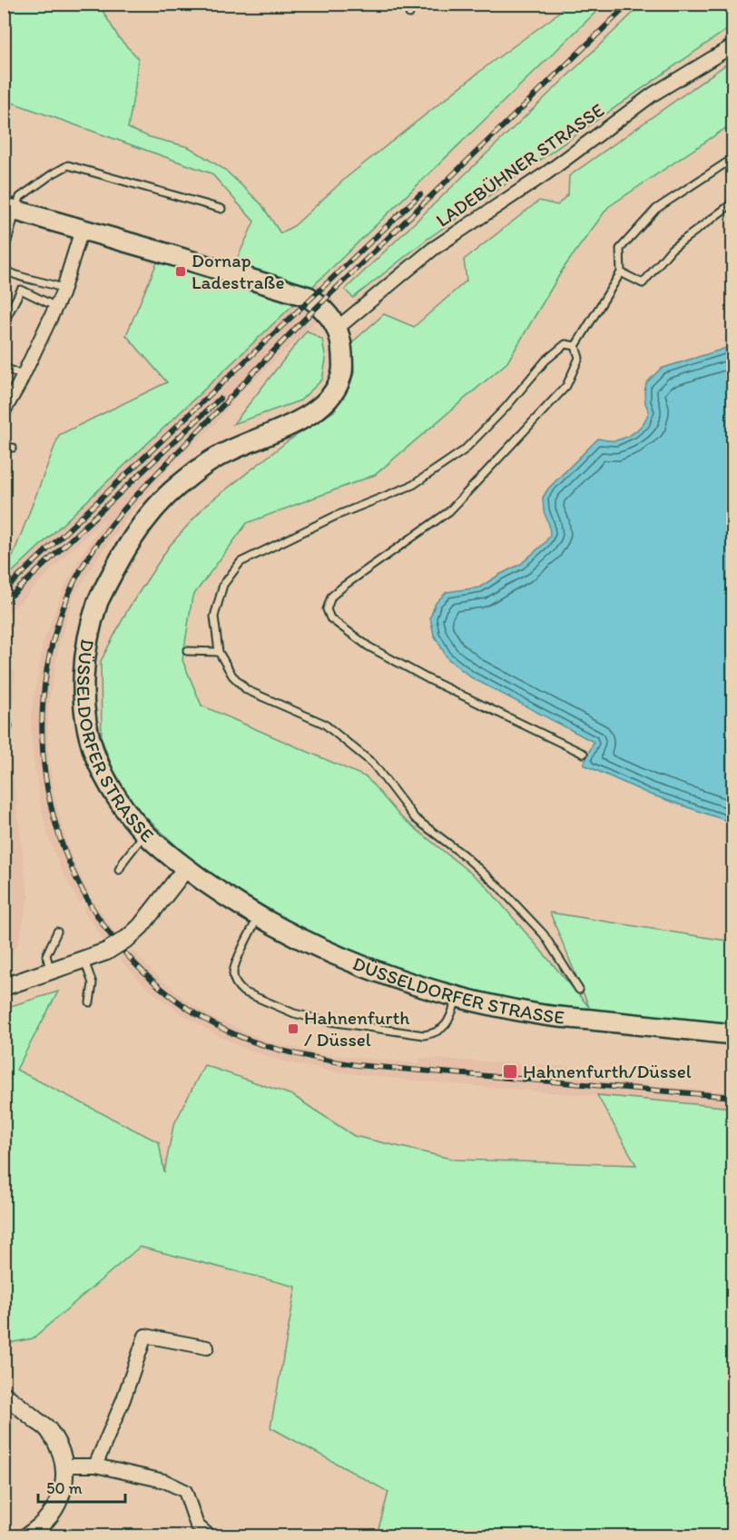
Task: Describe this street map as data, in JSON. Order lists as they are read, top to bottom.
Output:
{
  "streets": {
    "main road": ["DÜSSELDORFER STRASSE"],
    "street": ["LADEBÜHNER STRASSE"]
  },
  "crossings": [
    ["LADEBÜHNER STRASSE", "DÜSSELDORFER STRASSE"]
  ],
  "places": {
    "transit": ["Dornap Ladestraße", "Hahnenfurth / Düssel", "Hahnenfurth/Düssel"]
  },
  "scale_bar": "50 m"
}
